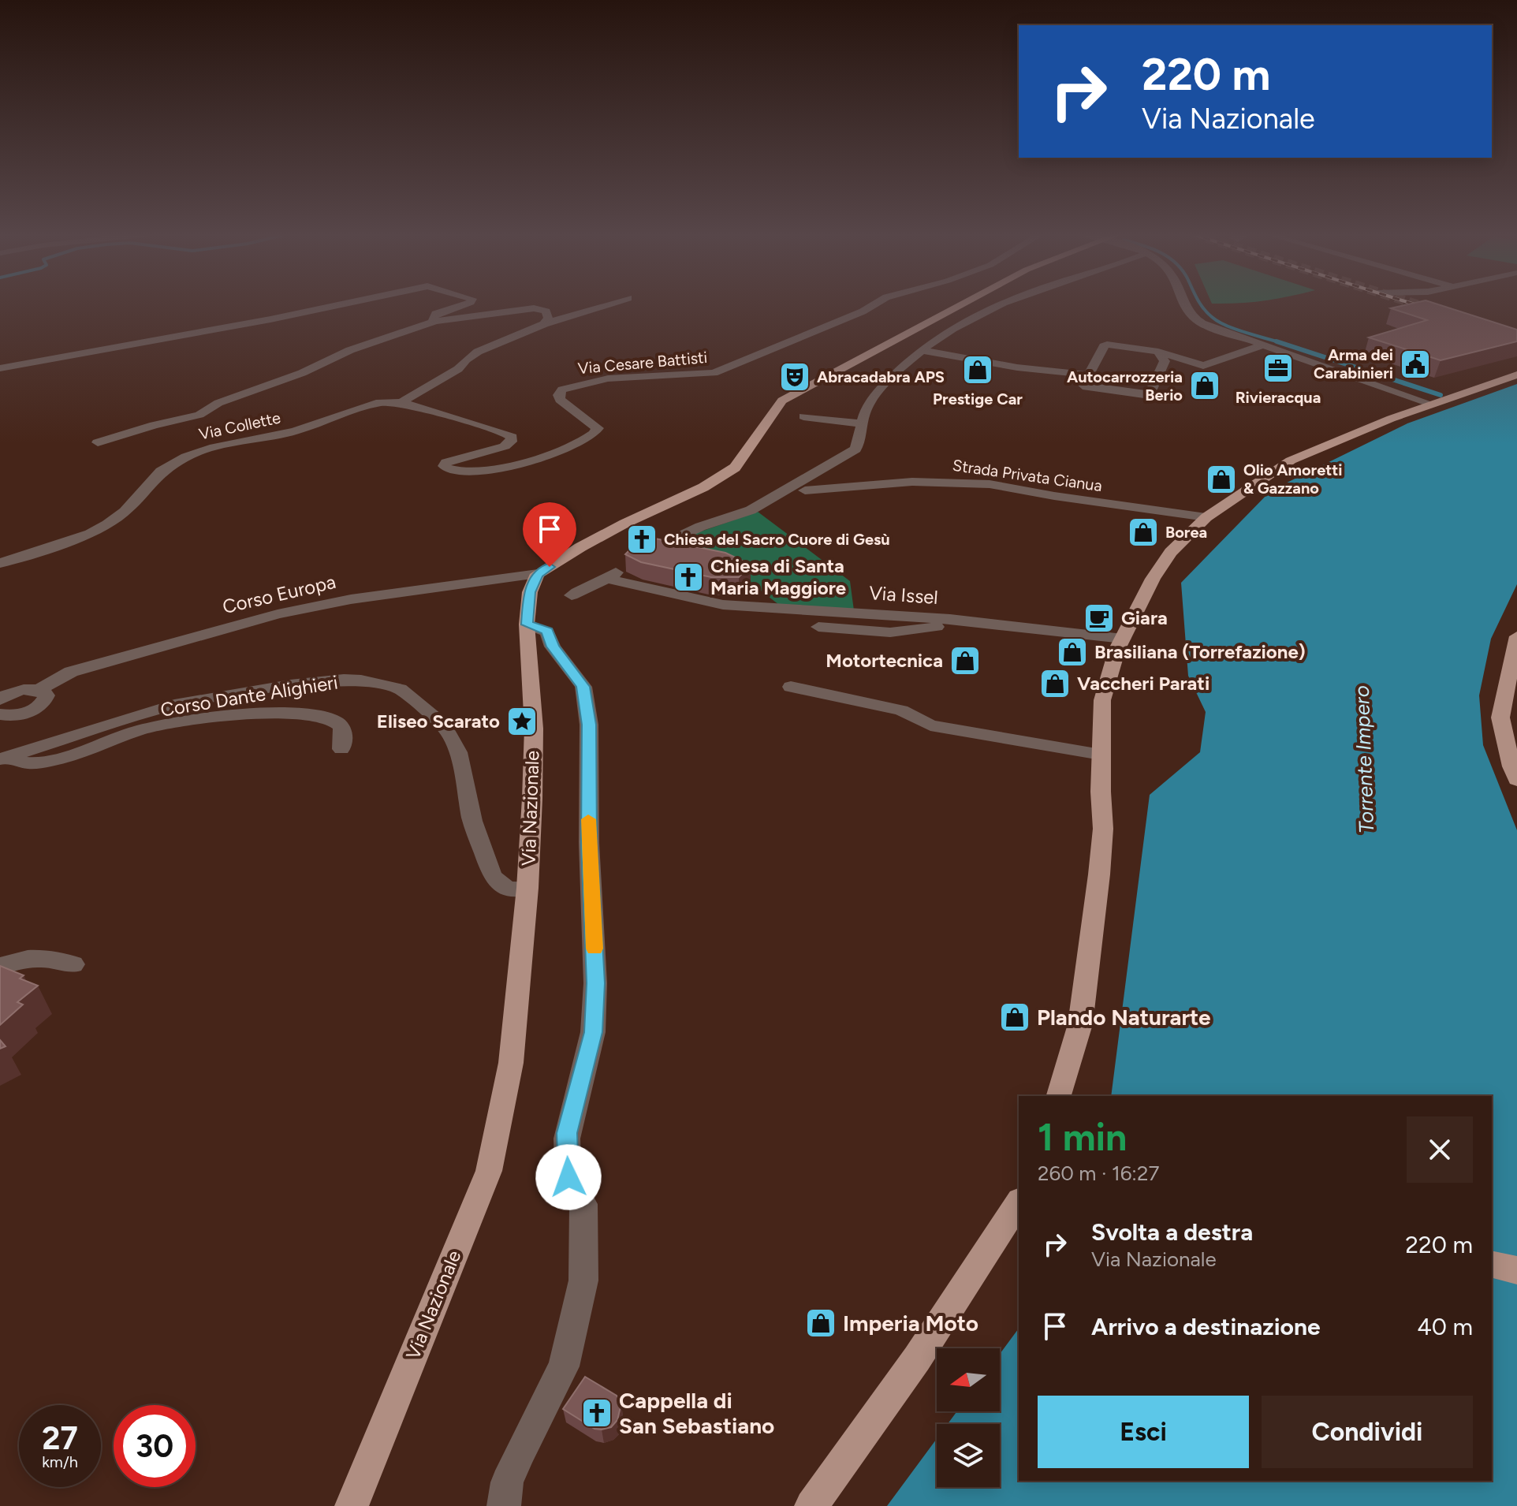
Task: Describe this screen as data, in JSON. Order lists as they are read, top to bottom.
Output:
{
  "streets": {
    "main road": ["Via Nazionale"],
    "street": [
      "Via Cesare Battisti",
      "Via Collette",
      "Strada Privata Cianua",
      "Corso Europa",
      "Via Issel",
      "Corso Dante Alighieri"
    ]
  },
  "crossings": [
    ["Via Cesare Battisti", "Via Collette"],
    ["Corso Europa", "Via Nazionale"],
    ["Corso Dante Alighieri", "Via Nazionale"]
  ],
  "water": ["Torrente Impero"],
  "places": {
    "public building": ["Arma dei Carabinieri"],
    "office": ["Rivieracqua"],
    "shop": [
      "Prestige Car",
      "Autocarrozzeria Berio",
      "Olio Amoretti & Gazzano",
      "Borea",
      "Brasiliana (Torrefazione)",
      "Motortecnica",
      "Vaccheri Parati",
      "Plando Naturarte",
      "Imperia Moto"
    ],
    "theatre": ["Abracadabra APS"],
    "church": ["Chiesa del Sacro Cuore di Gesù", "Chiesa di Santa Maria Maggiore", "Cappella di San Sebastiano"],
    "cafe": ["Giara"],
    "place": ["Eliseo Scarato"]
  },
  "north": "left",
  "page": {
    "turn": ["220 m", "Via Nazionale"],
    "heading": ["1 min", "260 m · 16:27"],
    "list": [
      {
        "name": "Svolta a destra",
        "note": "Via Nazionale",
        "value": "220 m"
      },
      {
        "name": "Arrivo a destinazione",
        "value": "40 m"
      }
    ],
    "buttons": ["Esci", "Condividi"],
    "speed": "27 km/h",
    "limit": "30"
  }
}
